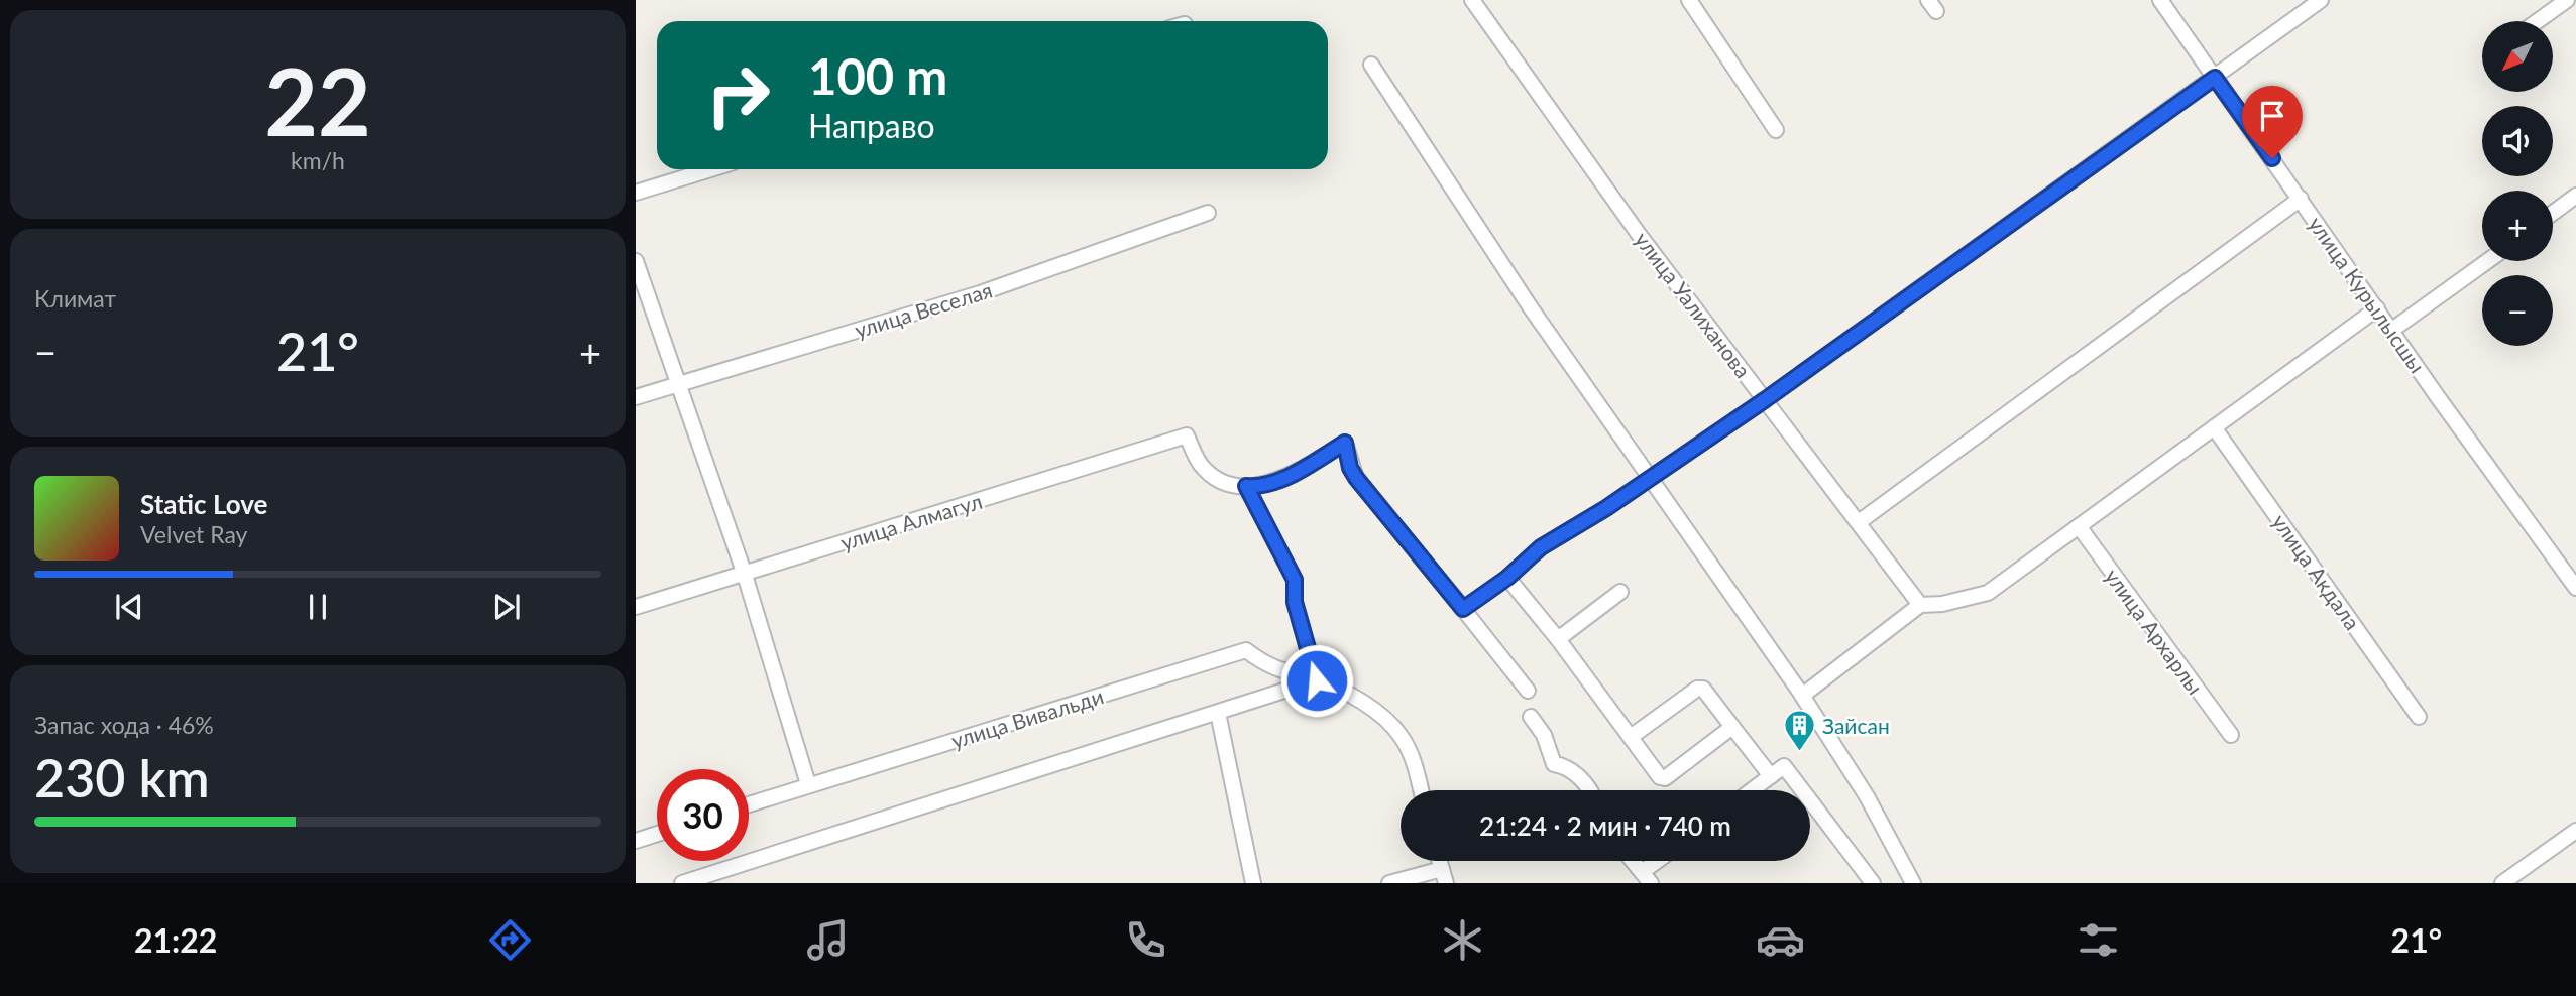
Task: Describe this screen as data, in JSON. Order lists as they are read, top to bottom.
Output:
{
  "streets": {
    "street": [
      "улица Курылысшы",
      "улица Уалиханова",
      "улица Веселая",
      "улица Алмагул",
      "улица Акдала",
      "улица Архарлы",
      "улица Вивальди"
    ]
  },
  "places": {
    "building": ["Зайсан"]
  },
  "north": "bottom left",
  "page": {
    "tile": [
      ["22", "km/h"],
      "Климат",
      ["Запас хода · 46%", "230 km"]
    ],
    "map_buttons": ["+", "−"],
    "turn": ["100 m", "Направо"],
    "heat": ["−", "21°", "+"],
    "song": ["Static Love", "Velvet Ray"],
    "limit": "30",
    "trip": "21:24 · 2 мин · 740 m",
    "tabs": ["21:22", "21°"]
  }
}
